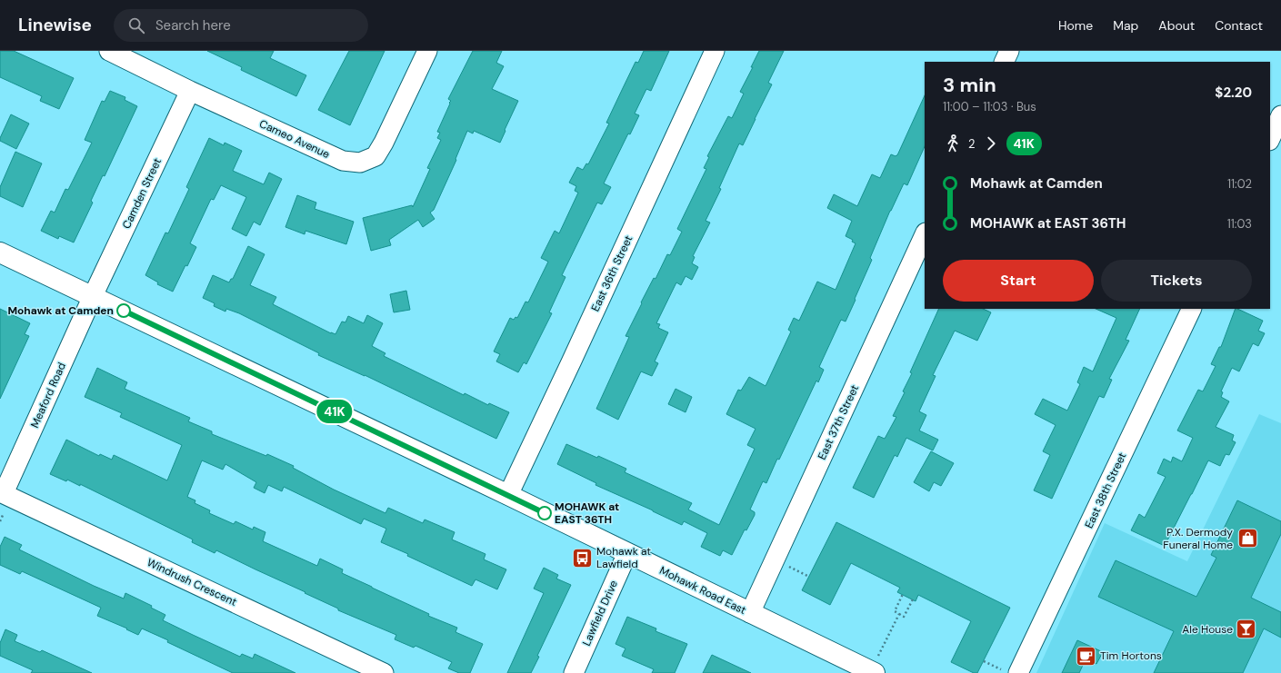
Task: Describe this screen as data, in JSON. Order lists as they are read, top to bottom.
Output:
{
  "streets": {
    "main road": ["Mohawk Road East"],
    "street": [
      "Cameo Avenue",
      "Camden Street",
      "East 36th Street",
      "Meaford Road",
      "East 37th Street",
      "East 38th Street",
      "Windrush Crescent",
      "Lawfield Drive"
    ]
  },
  "crossings": [
    ["Cameo Avenue", "Camden Street"],
    ["Camden Street", "Meaford Road"],
    ["Camden Street", "Mohawk Road East"],
    ["East 36th Street", "Mohawk Road East"],
    ["Meaford Road", "Windrush Crescent"],
    ["Meaford Road", "Mohawk Road East"],
    ["East 37th Street", "Mohawk Road East"],
    ["Mohawk Road East", "Lawfield Drive"]
  ],
  "places": {
    "other": ["Mohawk at Camden", "MOHAWK at EAST 36TH"],
    "shop": ["P.X. Dermody Funeral Home"],
    "bus stop": ["Mohawk at Lawfield"],
    "bar": ["Ale House"],
    "cafe": ["Tim Hortons"]
  },
  "lines": ["bus line 41K"],
  "page": {
    "header": "Linewise",
    "search": "Search here",
    "nav": [
      "Home",
      "Map",
      "About",
      "Contact"
    ],
    "on_map": "41K",
    "heading": ["3 min", "11:00 – 11:03 · Bus", "$2.20"],
    "legs": ["2", "41K"],
    "list": [
      {
        "name": "Mohawk at Camden",
        "value": "11:02"
      },
      {
        "name": "MOHAWK at EAST 36TH",
        "value": "11:03"
      }
    ],
    "buttons": ["Start", "Tickets"]
  }
}
